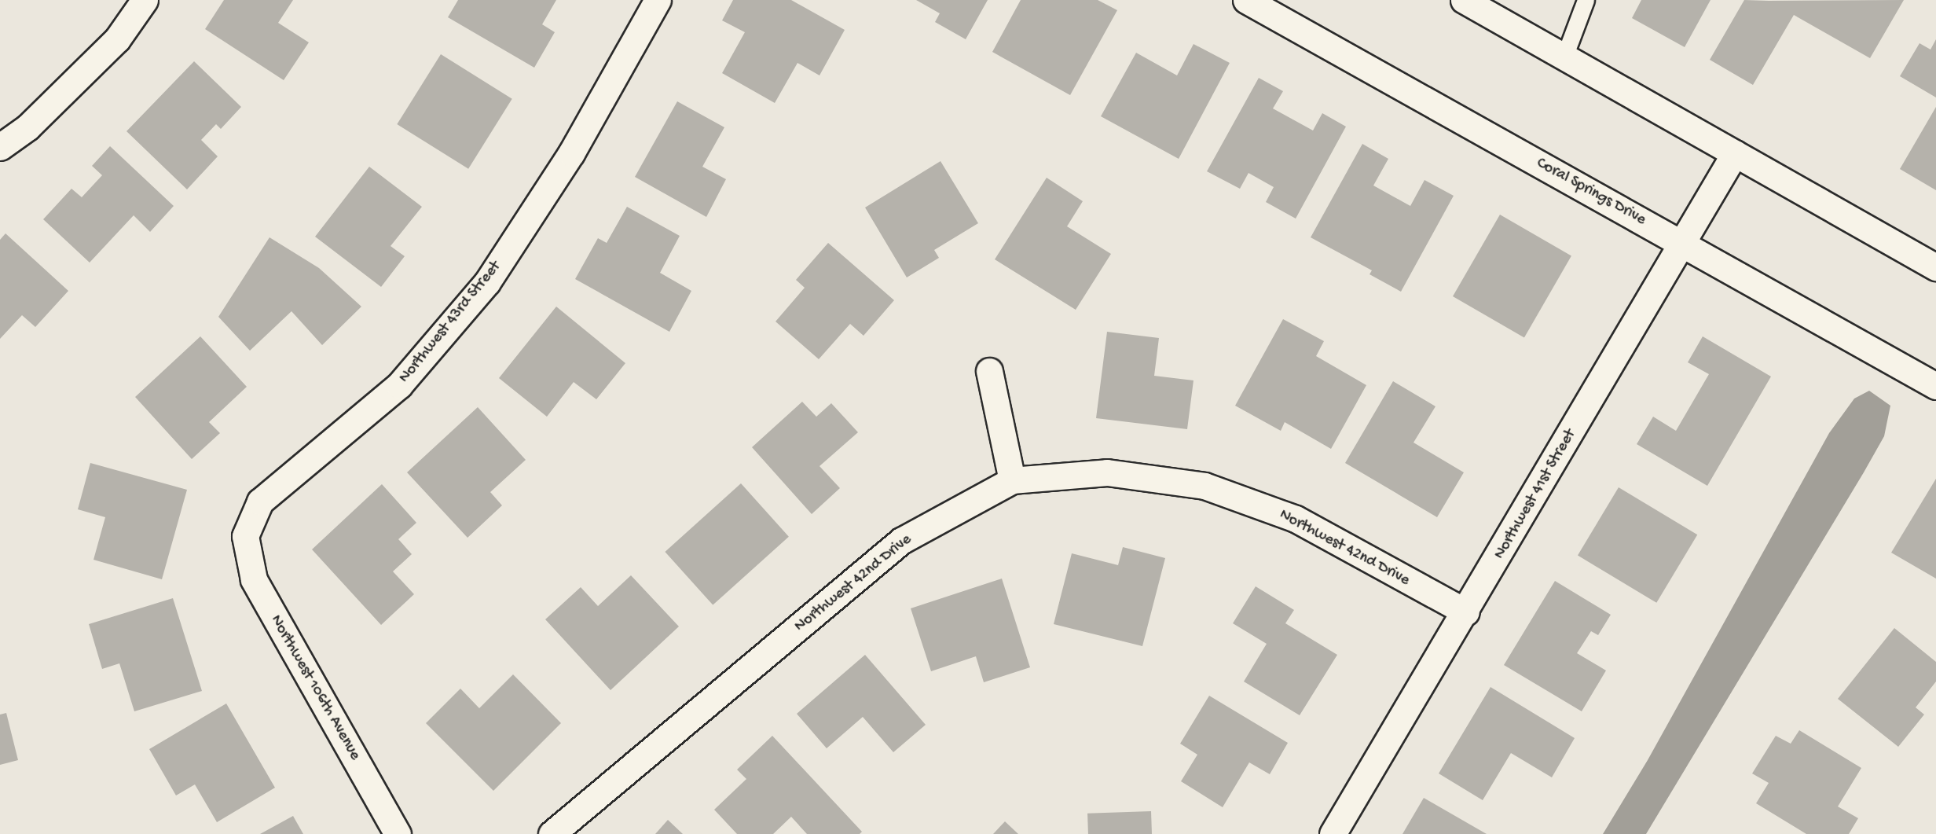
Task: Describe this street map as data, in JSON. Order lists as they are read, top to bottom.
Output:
{
  "streets": {
    "street": [
      "Coral Springs Drive",
      "Northwest 43rd Street",
      "Northwest 41st Street",
      "Northwest 42nd Drive",
      "Northwest 106th Avenue"
    ]
  },
  "crossings": [
    ["Coral Springs Drive", "Northwest 41st Street"],
    ["Northwest 43rd Street", "Northwest 106th Avenue"],
    ["Northwest 41st Street", "Northwest 42nd Drive"]
  ]
}
